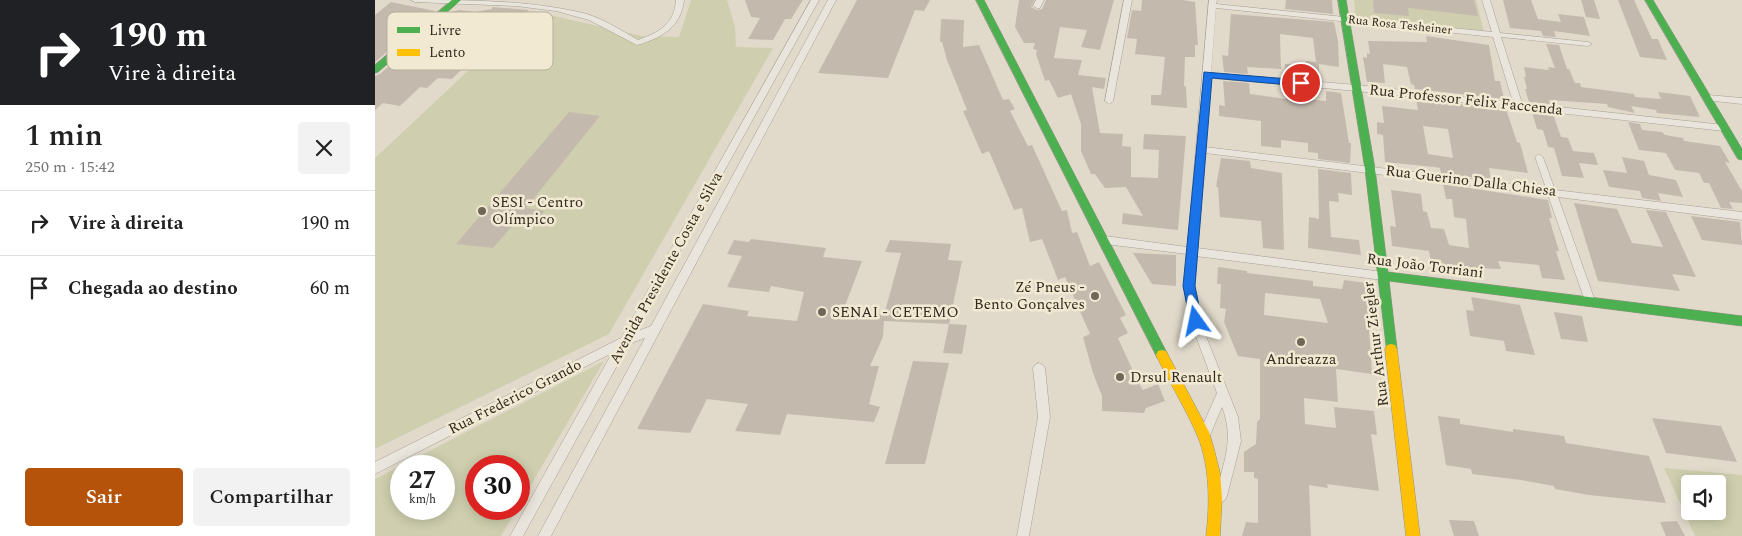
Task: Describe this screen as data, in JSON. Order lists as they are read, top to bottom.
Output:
{
  "streets": {
    "street": [
      "Rua Rosa Tesheiner",
      "Rua Professor Felix Faccenda",
      "Rua Guerino Dalla Chiesa",
      "Rua João Torriani",
      "Avenida Presidente Costa e Silva",
      "Rua Arthur Ziegler",
      "Rua Frederico Grando"
    ]
  },
  "crossings": [
    ["Rua Rosa Tesheiner", "Rua Arthur Ziegler"],
    ["Rua Professor Felix Faccenda", "Rua Arthur Ziegler"],
    ["Rua Guerino Dalla Chiesa", "Rua Arthur Ziegler"],
    ["Rua João Torriani", "Rua Arthur Ziegler"],
    ["Avenida Presidente Costa e Silva", "Rua Frederico Grando"]
  ],
  "places": [
    "SESI - Centro Olímpico",
    "Zé Pneus - Bento Gonçalves",
    "SENAI - CETEMO",
    "Andreazza",
    "Drsul Renault"
  ],
  "legend": ["Livre", "Lento"],
  "page": {
    "turn": ["190 m", "Vire à direita"],
    "heading": ["1 min", "250 m · 15:42"],
    "list": [
      {
        "name": "Vire à direita",
        "value": "190 m"
      },
      {
        "name": "Chegada ao destino",
        "value": "60 m"
      }
    ],
    "speed": "27 km/h",
    "limit": "30",
    "buttons": ["Sair", "Compartilhar"]
  }
}
